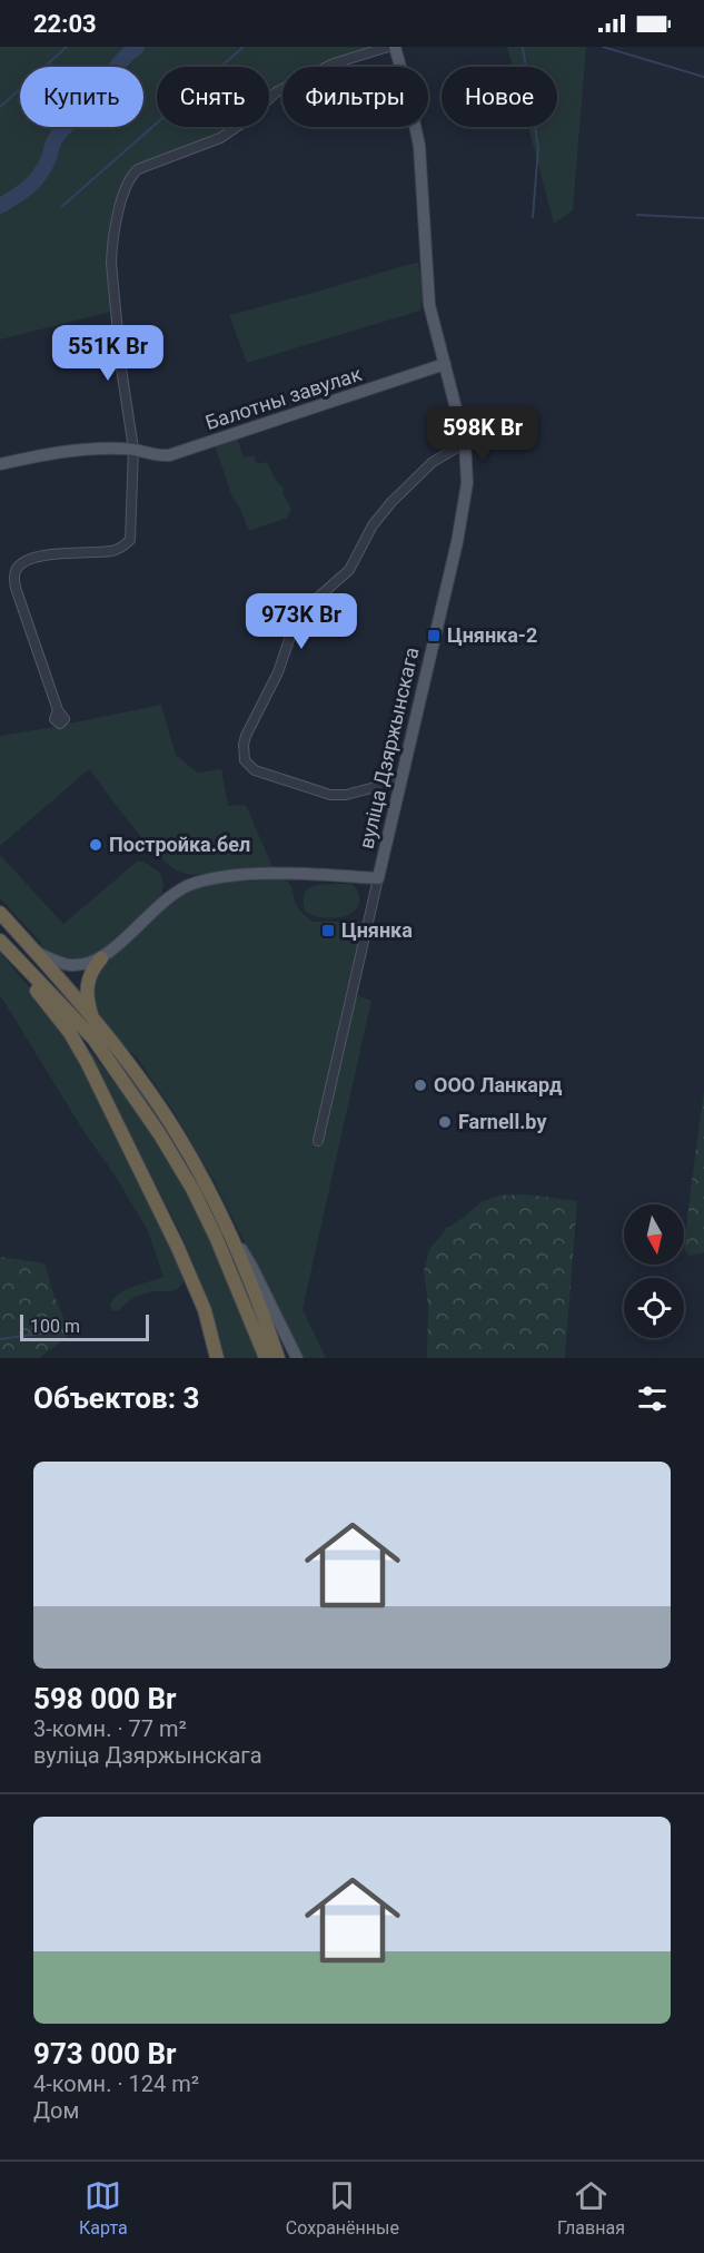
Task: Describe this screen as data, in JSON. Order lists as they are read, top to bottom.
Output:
{
  "streets": {
    "main road": ["Балотны завулак", "вуліца Дзяржынскага"]
  },
  "crossings": [
    ["Балотны завулак", "вуліца Дзяржынскага"]
  ],
  "places": {
    "transit": ["Цнянка-2", "Цнянка"],
    "other": ["Постройка.бел", "ООО Ланкард", "Farnell.by"]
  },
  "scale_bar": "100 m",
  "north": "bottom",
  "page": {
    "status": "22:03",
    "chip": [
      "Купить",
      "Снять",
      "Фильтры",
      "Новое"
    ],
    "price": ["551K Br", "598K Br", "973K Br"],
    "scale": "100 m",
    "heading": "Объектов: 3",
    "list": [
      {
        "name": "598 000 Br",
        "note": "3-комн. · 77 m² · вуліца Дзяржынскага"
      },
      {
        "name": "973 000 Br",
        "note": "4-комн. · 124 m² · Дом"
      }
    ],
    "tabs": ["Карта", "Сохранённые", "Главная"]
  }
}
